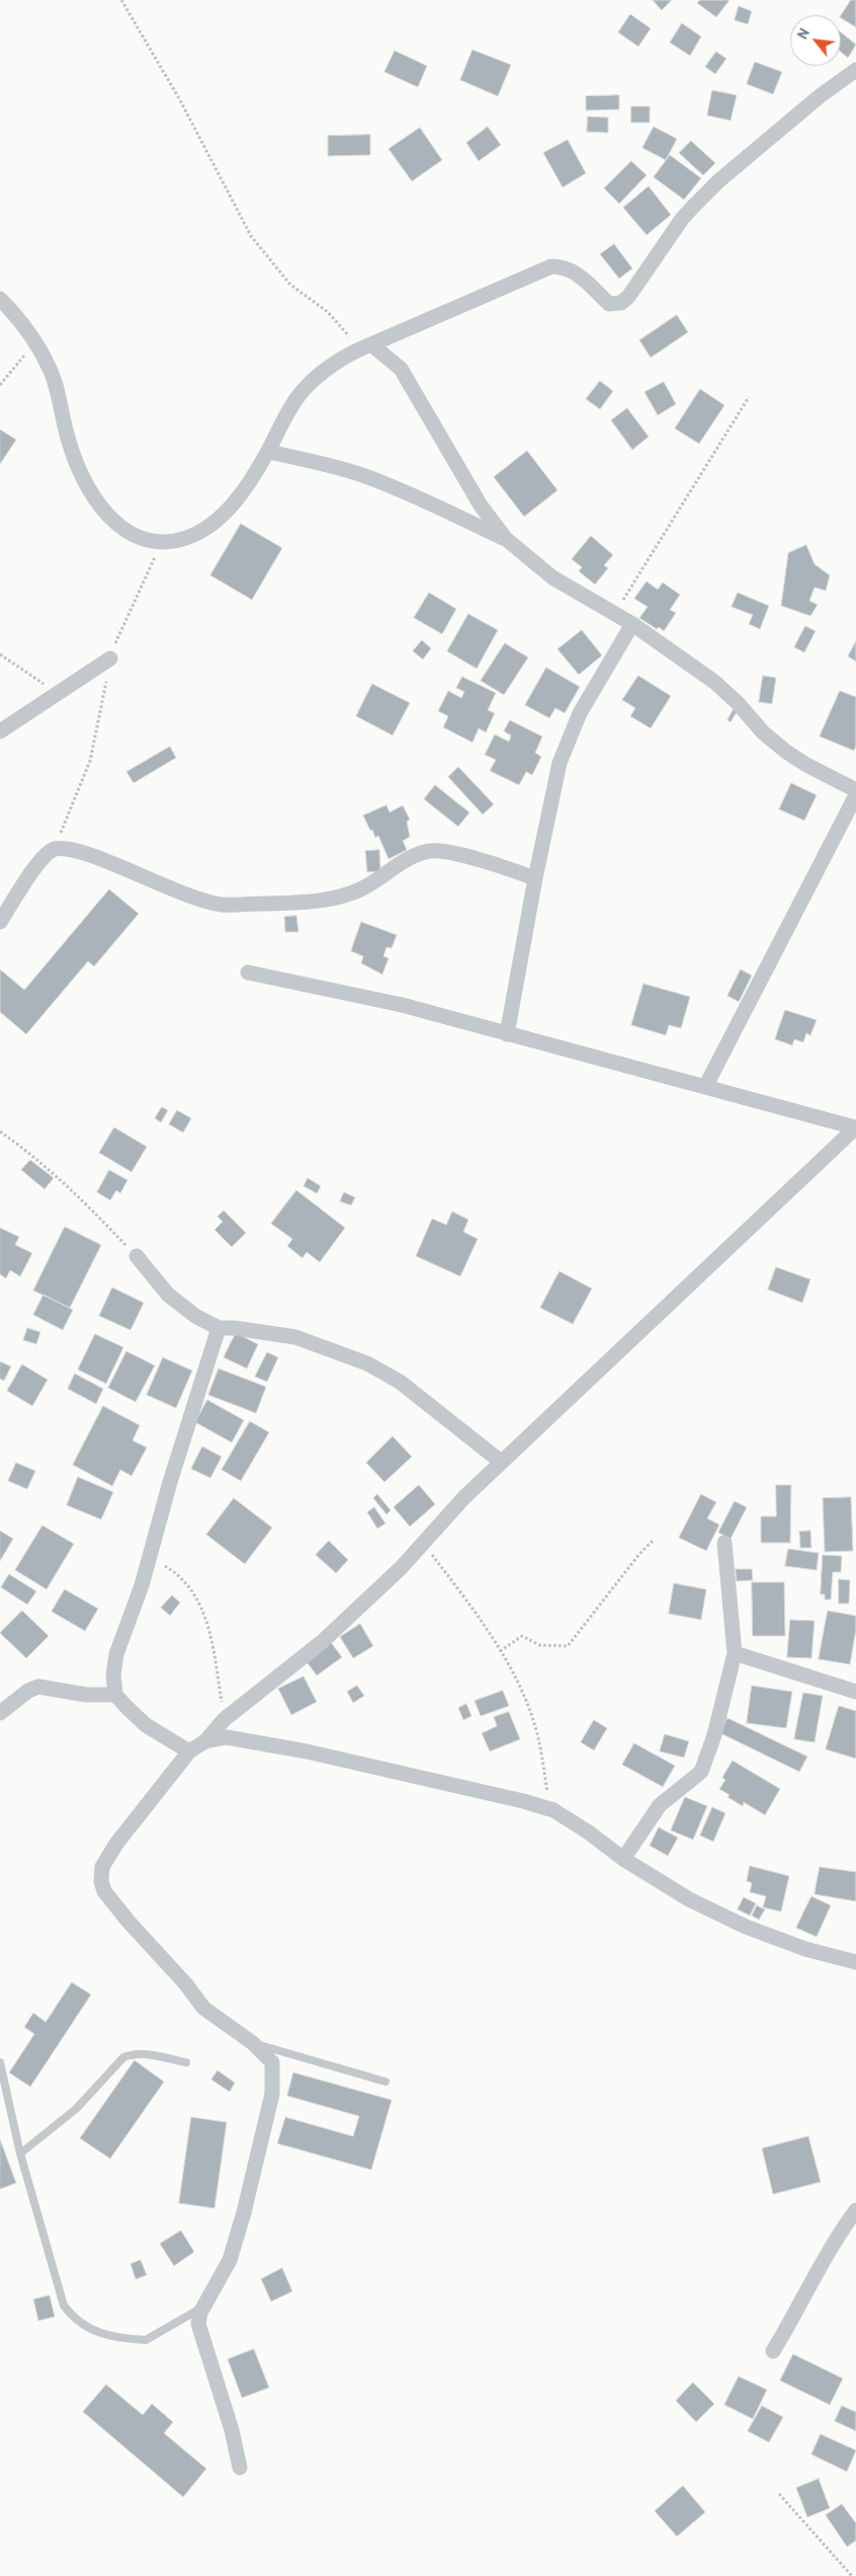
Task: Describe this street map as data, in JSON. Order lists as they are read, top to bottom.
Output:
{
  "north": "top left"
}
